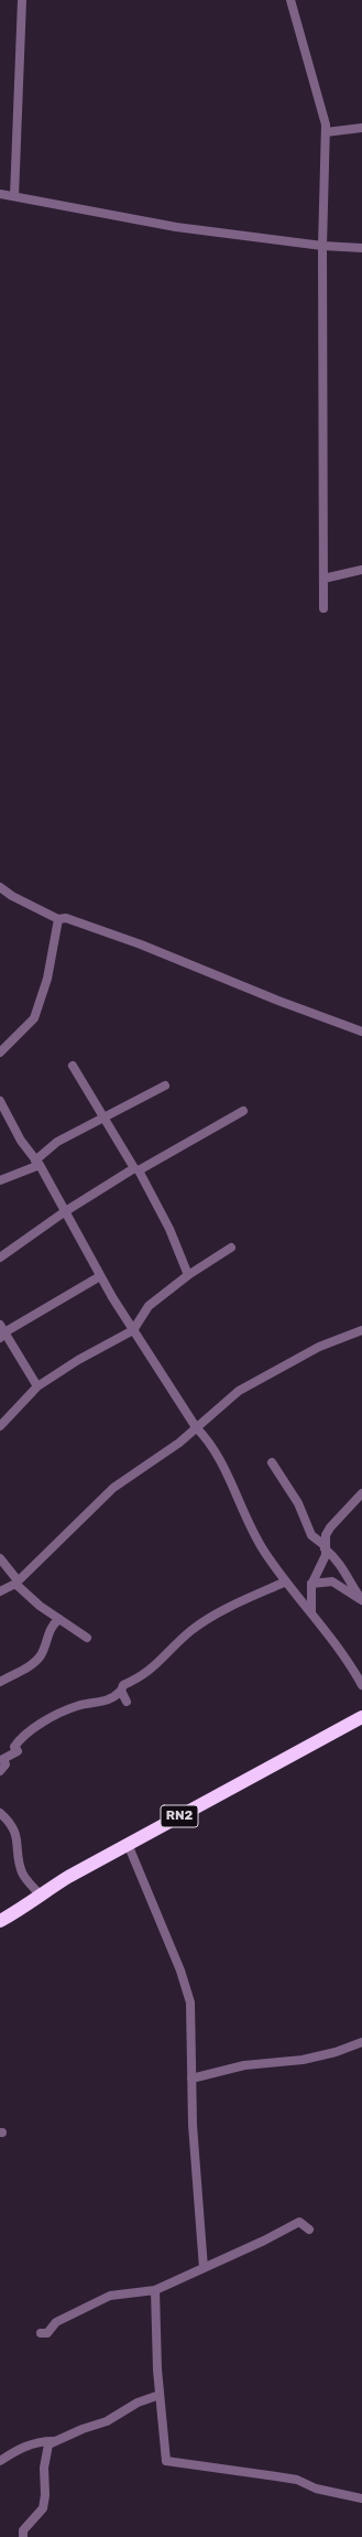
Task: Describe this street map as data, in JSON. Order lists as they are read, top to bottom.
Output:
{
  "streets": {
    "highway": ["RN2"]
  }
}
